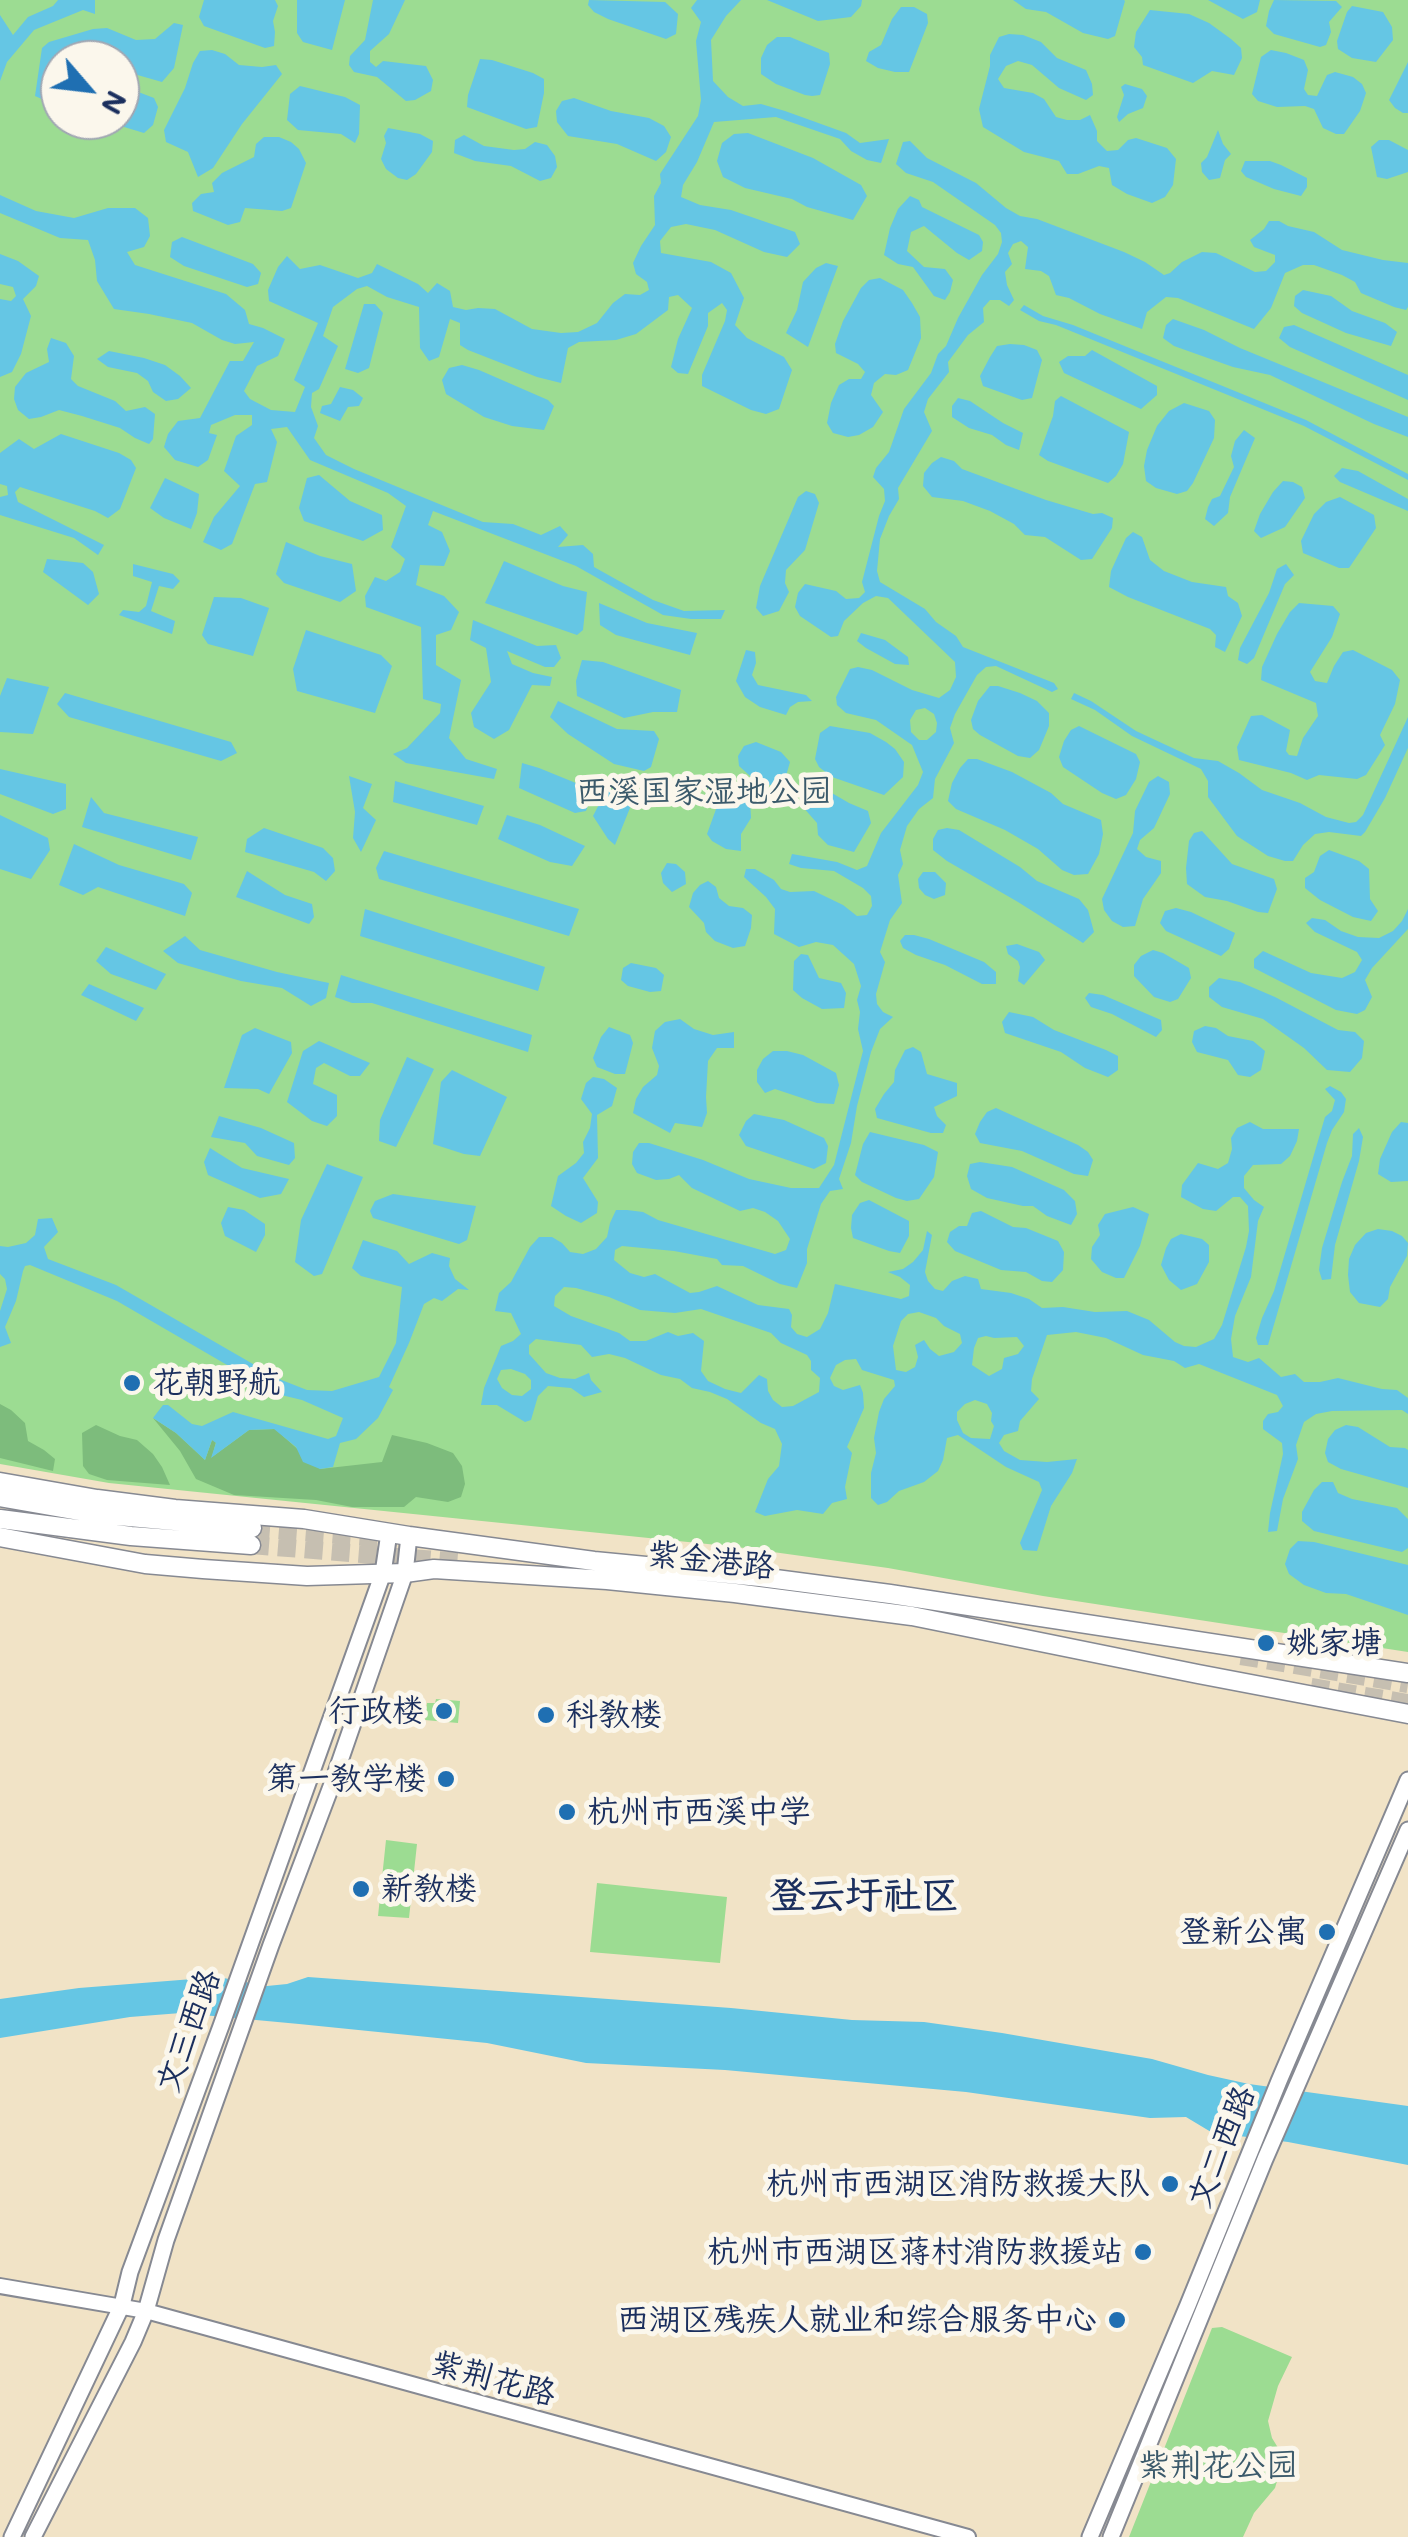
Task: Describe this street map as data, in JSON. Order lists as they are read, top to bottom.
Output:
{
  "streets": {
    "main road": ["紫金港路", "文三西路", "文二西路"],
    "street": ["紫荆花路"]
  },
  "crossings": [
    ["紫金港路", "文三西路"],
    ["文三西路", "紫荆花路"]
  ],
  "districts": ["登云圩社区"],
  "parks": ["西溪国家湿地公园", "紫荆花公园"],
  "places": [
    "花朝野航",
    "姚家塘",
    "行政楼",
    "科教楼",
    "第一教学楼",
    "杭州市西溪中学",
    "新教楼",
    "登新公寓",
    "杭州市西湖区消防救援大队",
    "杭州市西湖区蒋村消防救援站",
    "西湖区残疾人就业和综合服务中心"
  ],
  "north": "bottom right"
}
